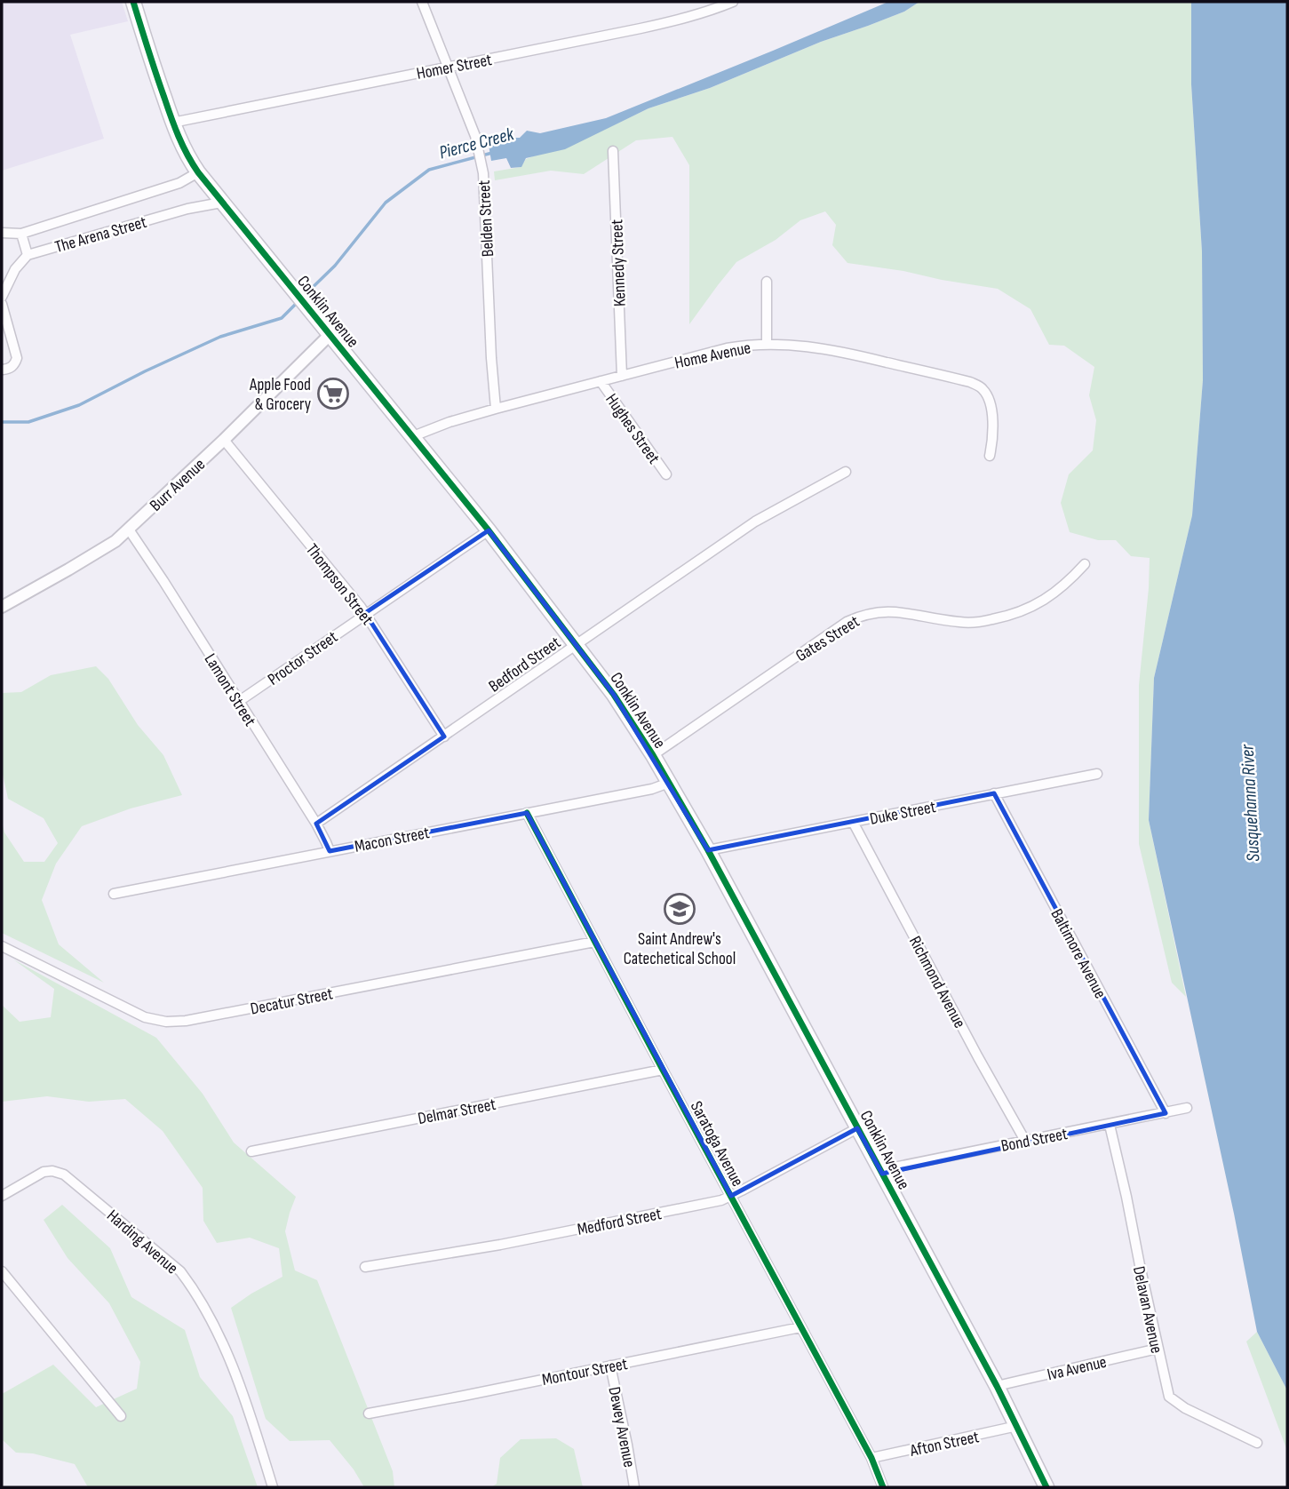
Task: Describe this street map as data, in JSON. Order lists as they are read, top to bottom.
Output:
{
  "streets": {
    "main road": ["Conklin Avenue"],
    "street": [
      "Homer Street",
      "Belden Street",
      "The Arena Street",
      "Kennedy Street",
      "Home Avenue",
      "Hughes Street",
      "Burr Avenue",
      "Thompson Street",
      "Gates Street",
      "Proctor Street",
      "Bedford Street",
      "Lamont Street",
      "Duke Street",
      "Macon Street",
      "Baltimore Avenue",
      "Richmond Avenue",
      "Decatur Street",
      "Delmar Street",
      "Bond Street",
      "Saratoga Avenue",
      "Medford Street",
      "Harding Avenue",
      "Delavan Avenue",
      "Iva Avenue",
      "Montour Street",
      "Dewey Avenue",
      "Afton Street"
    ]
  },
  "crossings": [
    ["Homer Street", "Belden Street"],
    ["Homer Street", "Conklin Avenue"],
    ["Belden Street", "Home Avenue"],
    ["The Arena Street", "Conklin Avenue"],
    ["Kennedy Street", "Home Avenue"],
    ["Conklin Avenue", "Home Avenue"],
    ["Conklin Avenue", "Burr Avenue"],
    ["Conklin Avenue", "Gates Street"],
    ["Conklin Avenue", "Proctor Street"],
    ["Conklin Avenue", "Bedford Street"],
    ["Conklin Avenue", "Duke Street"],
    ["Conklin Avenue", "Macon Street"],
    ["Conklin Avenue", "Bond Street"],
    ["Conklin Avenue", "Medford Street"],
    ["Conklin Avenue", "Iva Avenue"],
    ["Conklin Avenue", "Afton Street"],
    ["Home Avenue", "Hughes Street"],
    ["Burr Avenue", "Thompson Street"],
    ["Burr Avenue", "Lamont Street"],
    ["Thompson Street", "Proctor Street"],
    ["Thompson Street", "Bedford Street"],
    ["Proctor Street", "Lamont Street"],
    ["Bedford Street", "Lamont Street"],
    ["Lamont Street", "Macon Street"],
    ["Duke Street", "Baltimore Avenue"],
    ["Duke Street", "Richmond Avenue"],
    ["Macon Street", "Saratoga Avenue"],
    ["Baltimore Avenue", "Bond Street"],
    ["Richmond Avenue", "Bond Street"],
    ["Decatur Street", "Saratoga Avenue"],
    ["Delmar Street", "Saratoga Avenue"],
    ["Bond Street", "Delavan Avenue"],
    ["Saratoga Avenue", "Medford Street"],
    ["Saratoga Avenue", "Montour Street"],
    ["Saratoga Avenue", "Afton Street"],
    ["Delavan Avenue", "Iva Avenue"],
    ["Montour Street", "Dewey Avenue"]
  ],
  "water": ["Pierce Creek", "Susquehanna River"],
  "places": {
    "supermarket": ["Apple Food & Grocery"],
    "school or university": ["Saint Andrew's Catechetical School"]
  }
}
